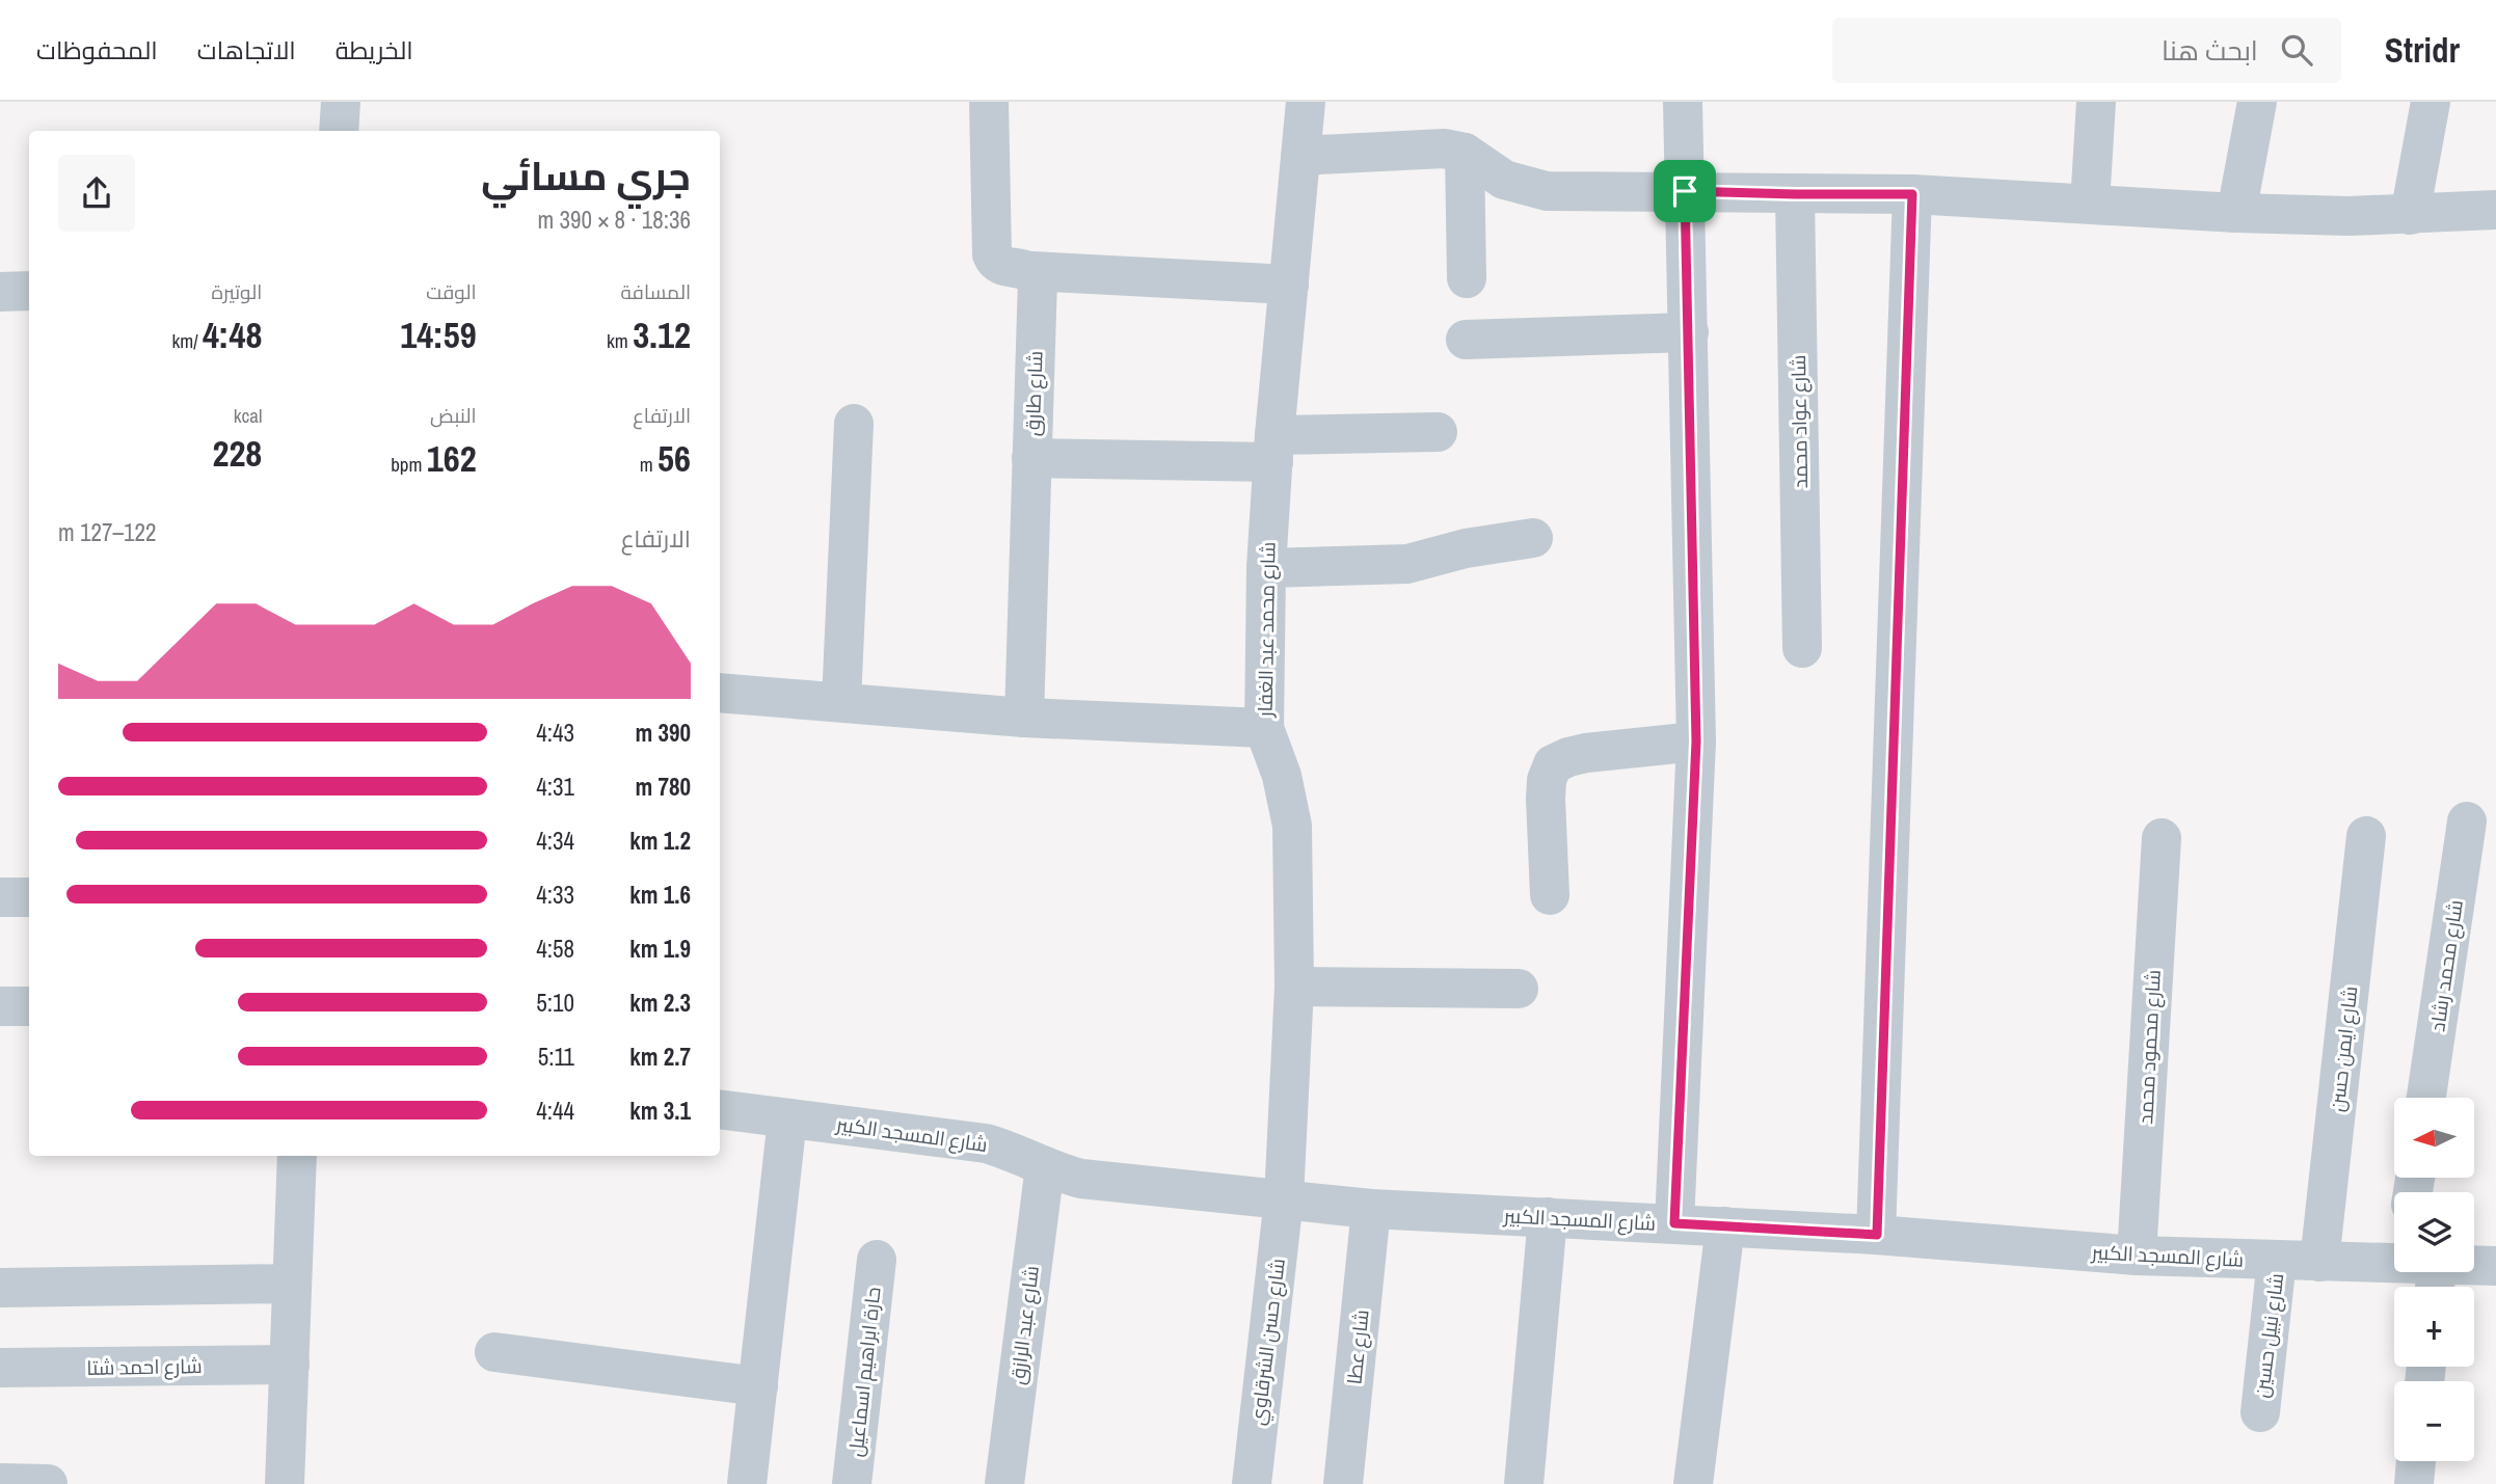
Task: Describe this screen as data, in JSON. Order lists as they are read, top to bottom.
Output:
{
  "streets": {
    "street": [
      "شارع طارق",
      "شارع عواد محمد",
      "شارع محمد عبد الغفار",
      "شارع محمد رشاد",
      "شارع محمود محمد",
      "شارع ايمن حسن",
      "شارع المسجد الكبير",
      "شارع عبد الرازق",
      "شارع نبيل حسين",
      "شارع حسن الشرقاوي",
      "شارع عطا",
      "شارع احمد شتا",
      "حارة ابراهيم اسماعيل"
    ]
  },
  "crossings": [
    ["شارع محمد عبد الغفار", "شارع المسجد الكبير"],
    ["شارع محمد عبد الغفار", "شارع حسن الشرقاوي"],
    ["شارع محمود محمد", "شارع المسجد الكبير"],
    ["شارع ايمن حسن", "شارع المسجد الكبير"],
    ["شارع المسجد الكبير", "شارع عبد الرازق"],
    ["شارع المسجد الكبير", "شارع نبيل حسين"],
    ["شارع المسجد الكبير", "شارع حسن الشرقاوي"],
    ["شارع المسجد الكبير", "شارع عطا"]
  ],
  "north": "left",
  "page": {
    "header": "Stridr",
    "search": "ابحث هنا",
    "nav": ["الخريطة", "الاتجاهات", "المحفوظات"],
    "heading": ["جري مسائي", "18:36 · 8 × 390 m"],
    "stats": [
      ["المسافة", "3.12 km"],
      ["الوقت", "14:59"],
      ["الوتيرة", "4:48 /km"],
      ["الارتفاع", "56 m"],
      ["النبض", "162 bpm"],
      ["kcal", "228"]
    ],
    "chart": ["الارتفاع", "122–127 m"],
    "list": [
      {
        "name": "390 m",
        "note": "4:43"
      },
      {
        "name": "780 m",
        "note": "4:31"
      },
      {
        "name": "1.2 km",
        "note": "4:34"
      },
      {
        "name": "1.6 km",
        "note": "4:33"
      },
      {
        "name": "1.9 km",
        "note": "4:58"
      },
      {
        "name": "2.3 km",
        "note": "5:10"
      },
      {
        "name": "2.7 km",
        "note": "5:11"
      },
      {
        "name": "3.1 km",
        "note": "4:44"
      }
    ],
    "map_buttons": ["+", "−"]
  }
}
